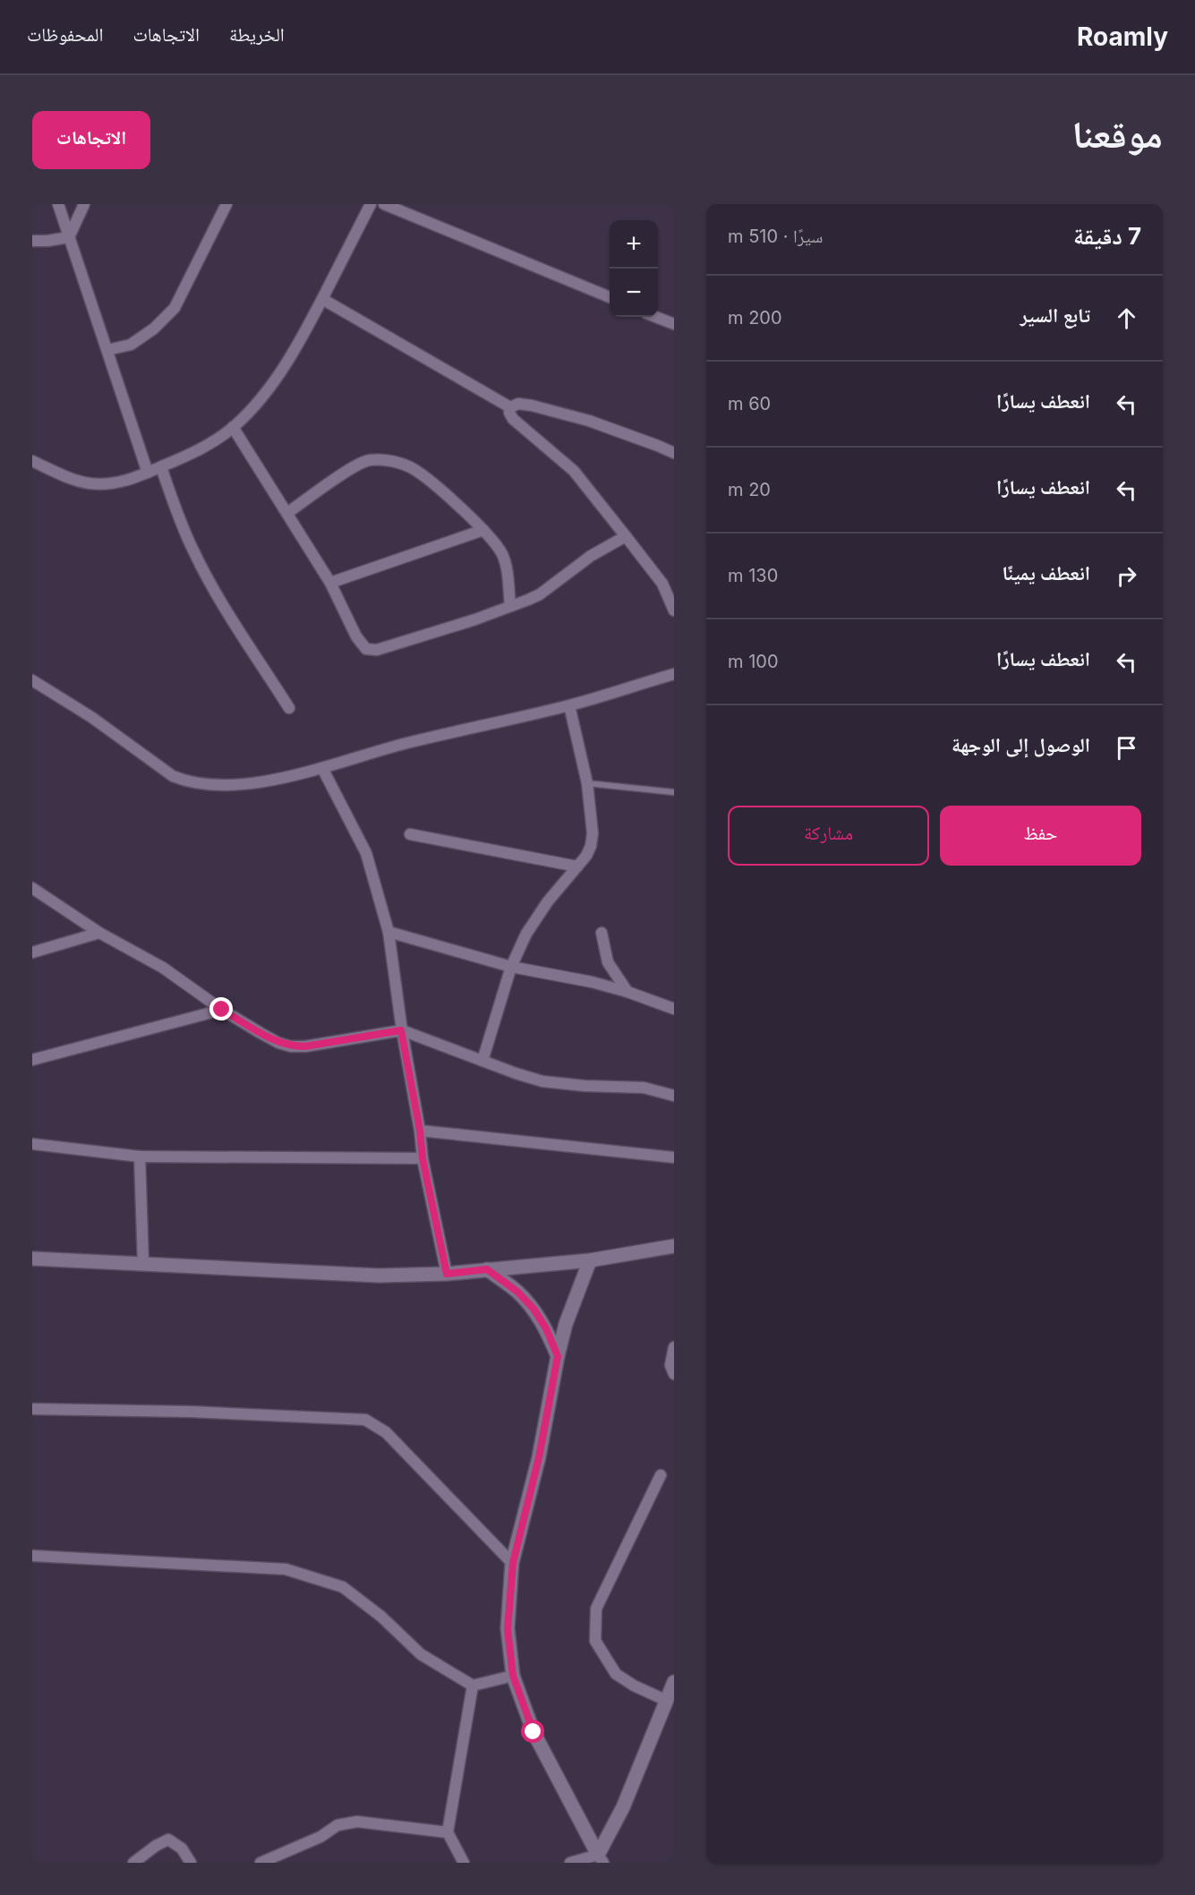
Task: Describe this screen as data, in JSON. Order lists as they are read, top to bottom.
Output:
{
  "page": {
    "header": "Roamly",
    "nav": ["الخريطة", "الاتجاهات", "المحفوظات"],
    "title": "موقعنا",
    "buttons": [
      "الاتجاهات",
      ["حفظ", "مشاركة"]
    ],
    "heading": ["7 دقيقة", "سيرًا · 510 m"],
    "map_buttons": ["+", "−"],
    "list": [
      ["تابع السير", "200 m"],
      ["انعطف يسارًا", "60 m"],
      ["انعطف يسارًا", "20 m"],
      ["انعطف يمينًا", "130 m"],
      ["انعطف يسارًا", "100 m"],
      "الوصول إلى الوجهة"
    ]
  }
}
